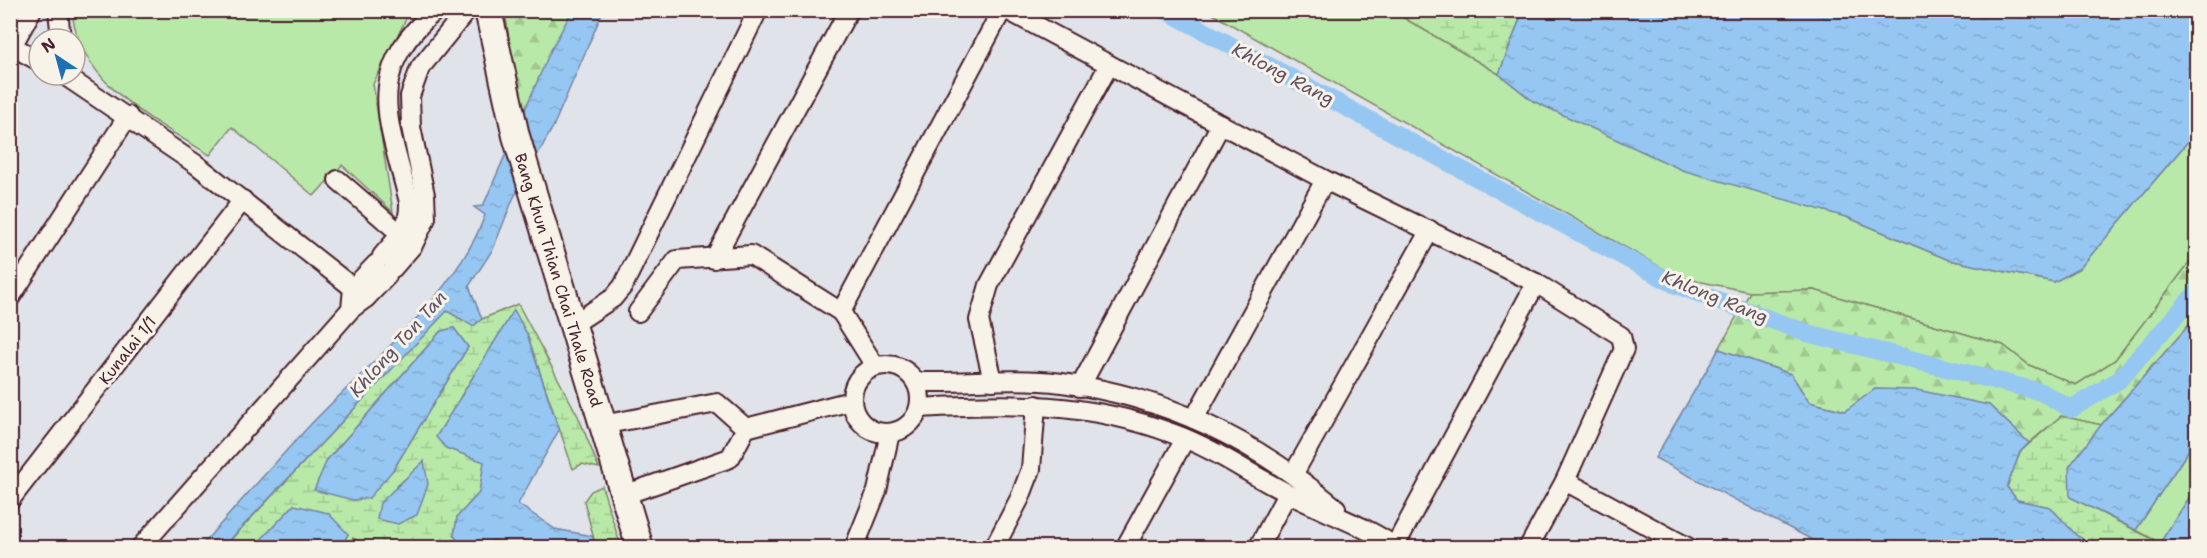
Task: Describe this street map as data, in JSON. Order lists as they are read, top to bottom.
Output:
{
  "streets": {
    "main road": ["Bang Khun Thian Chai Thale Road"],
    "street": ["Kunalai 1/1"]
  },
  "water": ["Khlong Rang", "Khlong Ton Tan"],
  "north": "top left"
}
